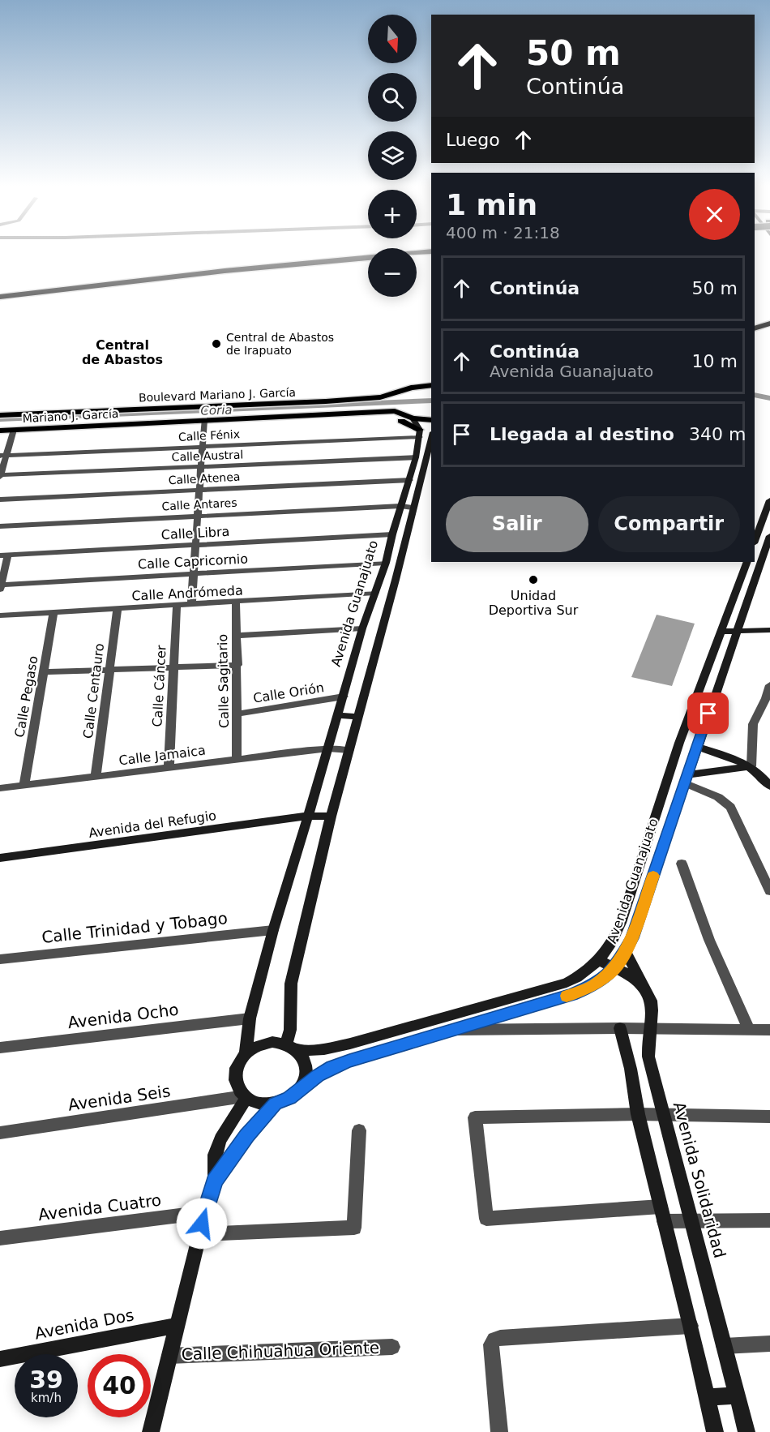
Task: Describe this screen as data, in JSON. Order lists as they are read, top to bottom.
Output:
{
  "streets": {
    "main road": ["Boulevard Mariano J. García", "Mariano J. García"],
    "street": [
      "Calle Fénix",
      "Calle Austral",
      "Calle Atenea",
      "Calle Antares",
      "Calle Libra",
      "Calle Capricornio",
      "Calle Andrómeda",
      "Avenida Guanajuato",
      "Calle Sagitario",
      "Calle Cáncer",
      "Calle Centauro",
      "Calle Orión",
      "Calle Pegaso",
      "Calle Jamaica",
      "Avenida del Refugio",
      "Calle Trinidad y Tobago",
      "Avenida Ocho",
      "Avenida Seis",
      "Avenida Solidaridad",
      "Avenida Cuatro",
      "Avenida Dos",
      "Calle Chihuahua Oriente"
    ]
  },
  "crossings": [
    ["Boulevard Mariano J. García", "Mariano J. García"],
    ["Calle Fénix", "Avenida Guanajuato"],
    ["Calle Austral", "Avenida Guanajuato"],
    ["Calle Atenea", "Avenida Guanajuato"],
    ["Calle Antares", "Avenida Guanajuato"],
    ["Calle Libra", "Avenida Guanajuato"],
    ["Calle Capricornio", "Avenida Guanajuato"],
    ["Calle Andrómeda", "Avenida Guanajuato"],
    ["Calle Andrómeda", "Calle Sagitario"],
    ["Calle Andrómeda", "Calle Cáncer"],
    ["Calle Andrómeda", "Calle Centauro"],
    ["Calle Andrómeda", "Calle Pegaso"],
    ["Avenida Guanajuato", "Calle Orión"],
    ["Avenida Guanajuato", "Calle Jamaica"],
    ["Avenida Guanajuato", "Avenida del Refugio"],
    ["Avenida Guanajuato", "Calle Trinidad y Tobago"],
    ["Avenida Guanajuato", "Avenida Ocho"],
    ["Avenida Guanajuato", "Avenida Seis"],
    ["Avenida Guanajuato", "Avenida Solidaridad"],
    ["Calle Sagitario", "Calle Orión"],
    ["Calle Sagitario", "Calle Jamaica"],
    ["Calle Cáncer", "Calle Jamaica"],
    ["Calle Centauro", "Calle Jamaica"],
    ["Calle Pegaso", "Calle Jamaica"]
  ],
  "districts": ["Central de Abastos"],
  "water": ["Coria"],
  "places": ["Central de Abastos de Irapuato", "Unidad Deportiva Sur"],
  "north": "bottom",
  "page": {
    "map_buttons": ["+", "−"],
    "turn": ["50 m", "Continúa"],
    "then": "Luego",
    "heading": ["1 min", "400 m · 21:18"],
    "list": [
      {
        "name": "Continúa",
        "value": "50 m"
      },
      {
        "name": "Continúa",
        "note": "Avenida Guanajuato",
        "value": "10 m"
      },
      {
        "name": "Llegada al destino",
        "value": "340 m"
      }
    ],
    "buttons": ["Salir", "Compartir"],
    "speed": "39 km/h",
    "limit": "40"
  }
}
